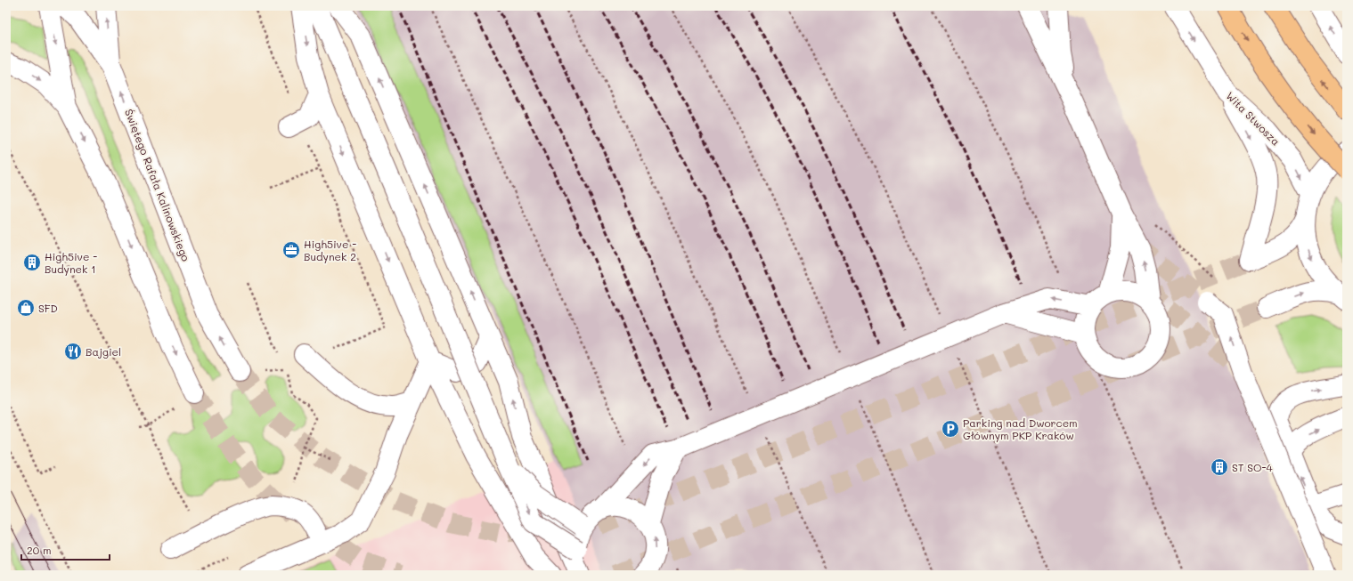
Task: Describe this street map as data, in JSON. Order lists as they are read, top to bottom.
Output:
{
  "streets": {
    "street": ["Wita Stwosza", "Świętego Rafała Kalinowskiego"]
  },
  "places": {
    "office": ["High5ive - Budynek 2"],
    "building": ["High5ive - Budynek 1", "ST SO-4"],
    "shop": ["SFD"],
    "restaurant": ["Bajgiel"],
    "parking": ["Parking nad Dworcem Głównym PKP Kraków"]
  },
  "scale_bar": "20 m"
}
